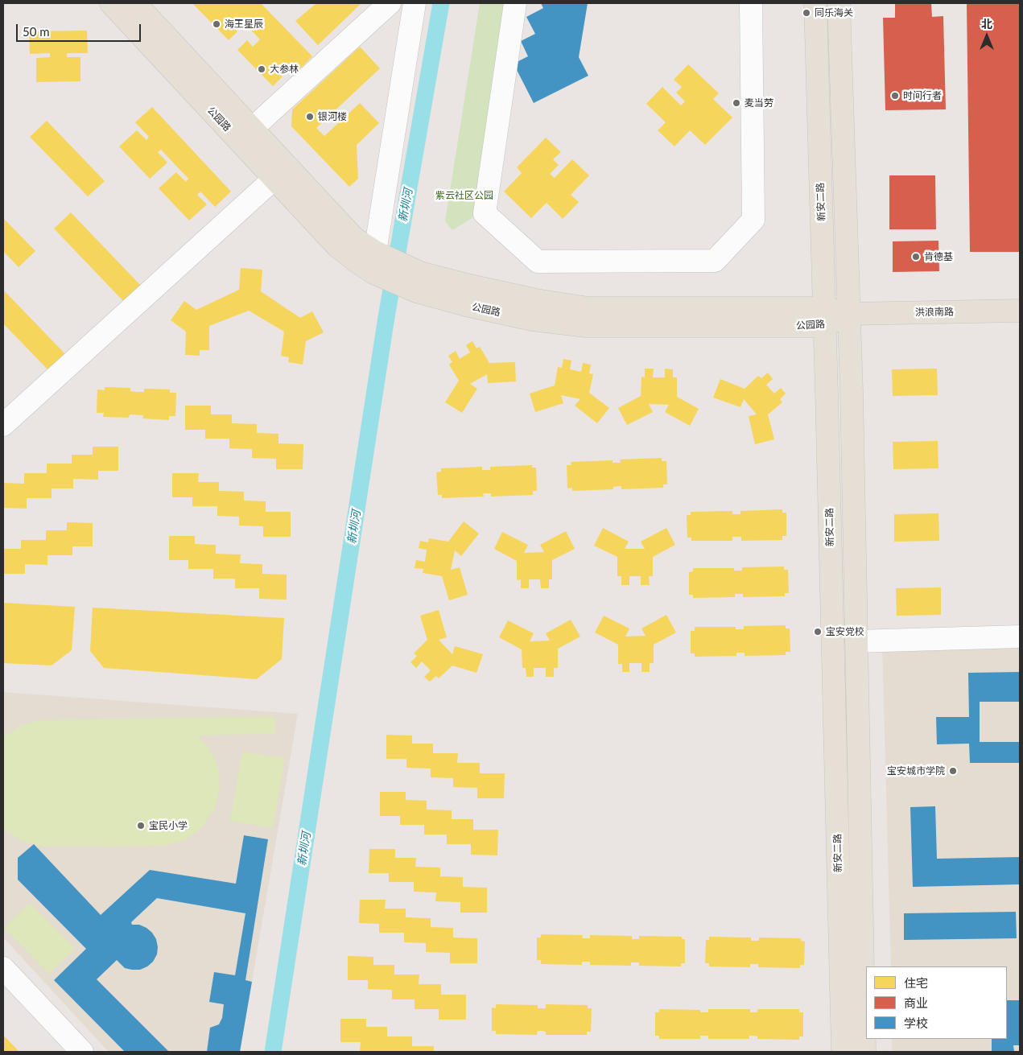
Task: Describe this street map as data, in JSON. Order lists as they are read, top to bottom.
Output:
{
  "streets": {
    "main road": ["公园路", "新安二路", "洪浪南路"]
  },
  "crossings": [
    ["公园路", "新安二路"],
    ["公园路", "洪浪南路"]
  ],
  "water": ["新圳河"],
  "parks": ["紫云社区公园"],
  "places": [
    "同乐海关",
    "海王星辰",
    "大参林",
    "时间行者",
    "麦当劳",
    "银河楼",
    "肯德基",
    "宝安党校",
    "宝安城市学院",
    "宝民小学"
  ],
  "legend": ["住宅", "商业", "学校"],
  "scale_bar": "50 m",
  "north": "top"
}
